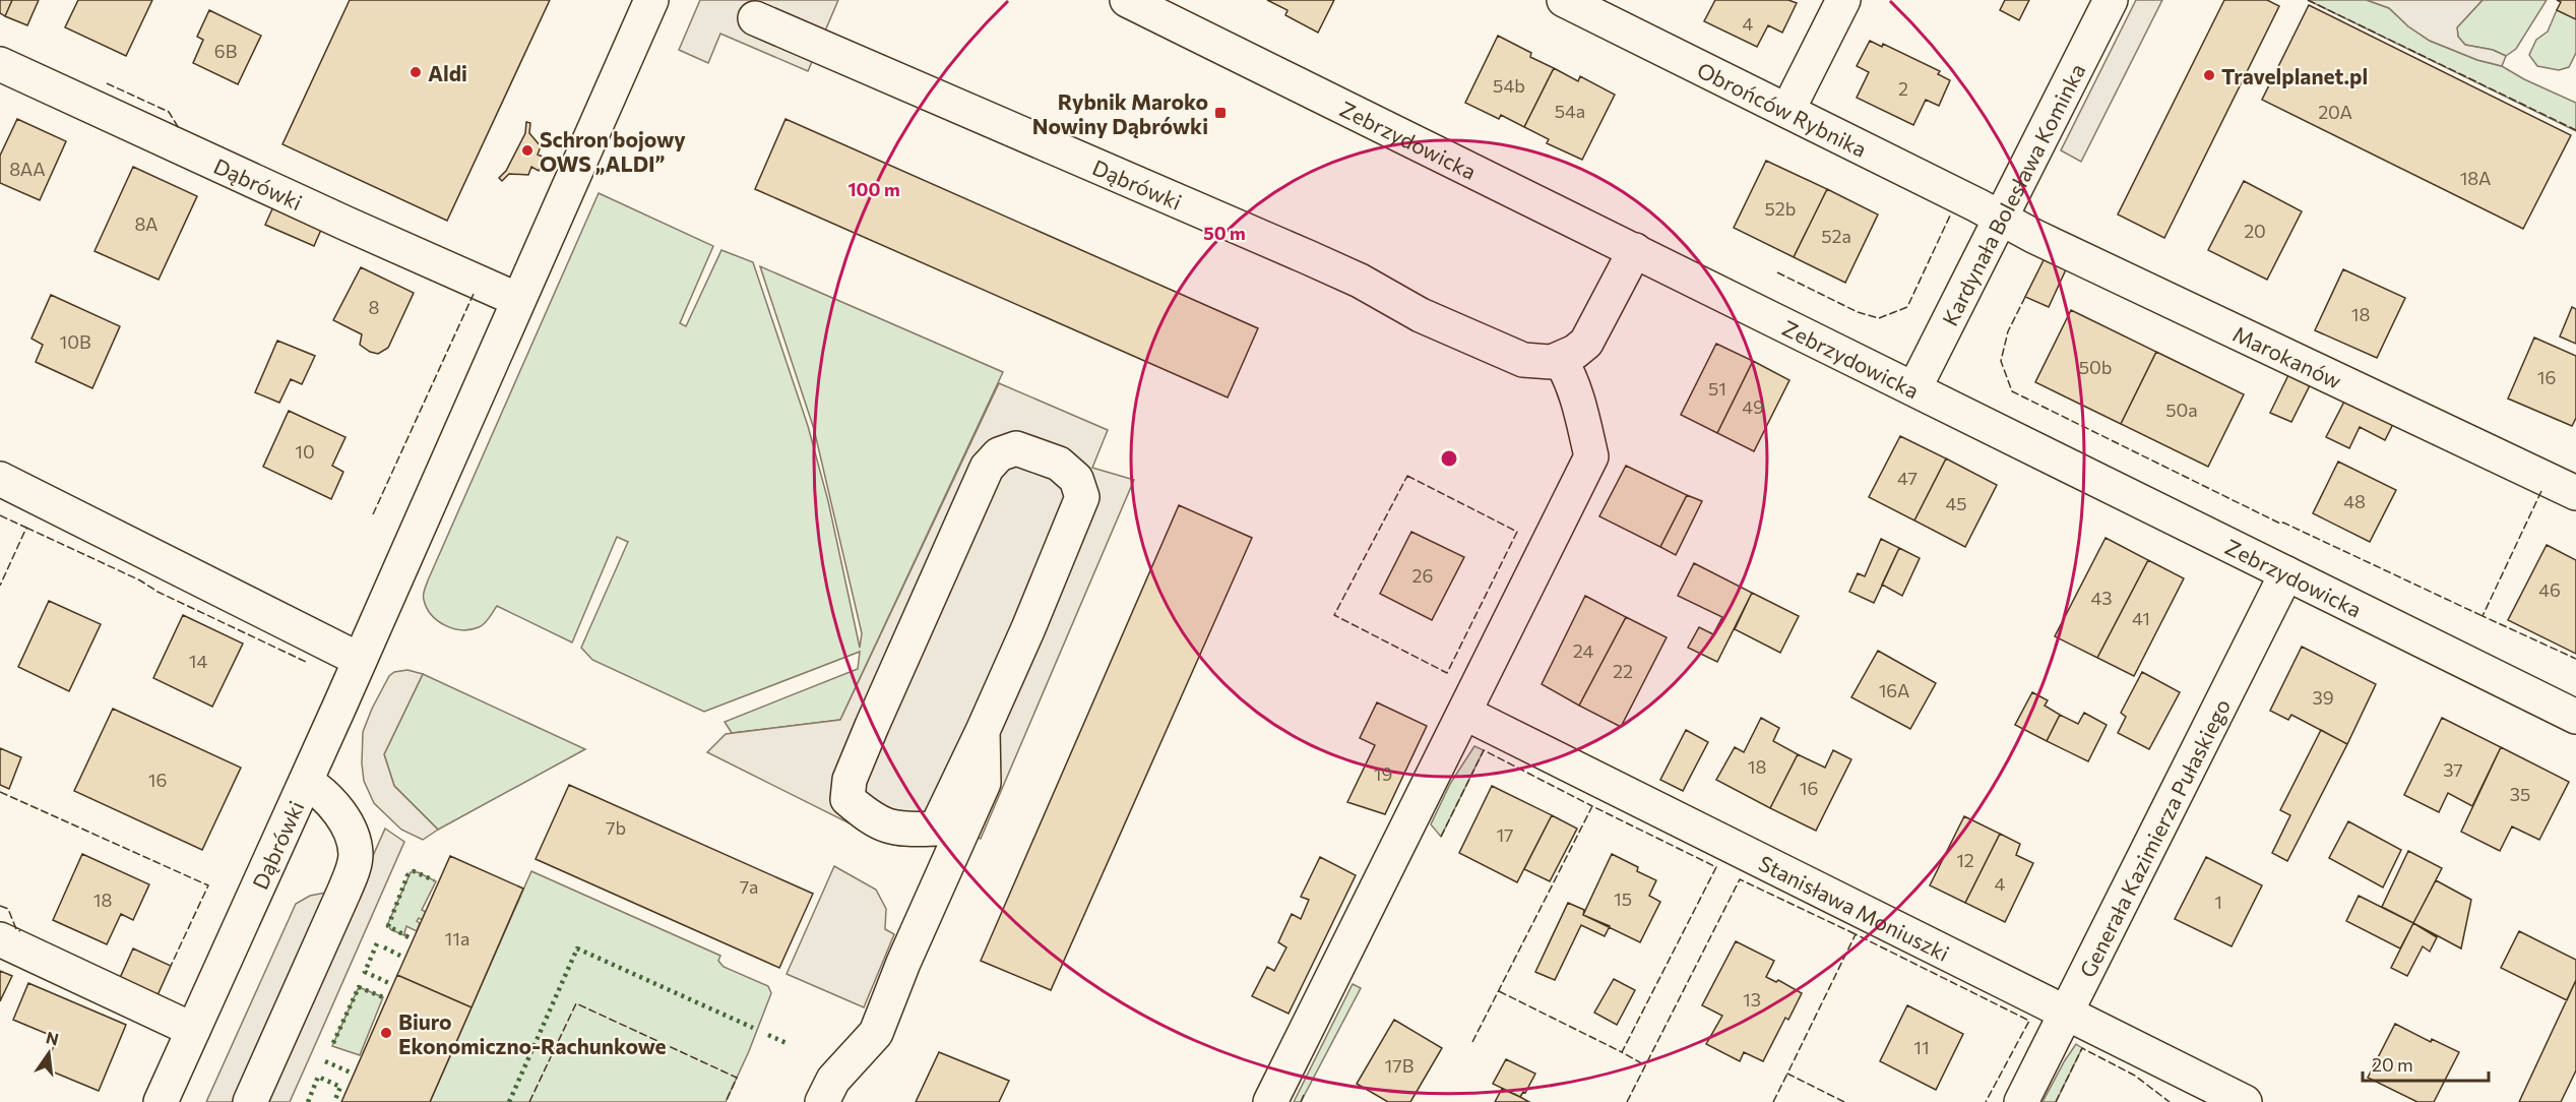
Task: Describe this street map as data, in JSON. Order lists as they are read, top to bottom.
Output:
{
  "streets": {
    "street": [
      "Obrońców Rybnika",
      "Zebrzydowicka",
      "Dąbrówki",
      "Kardynała Bolesława Kominka",
      "Marokanów",
      "Generała Kazimierza Pułaskiego",
      "Stanisława Moniuszki"
    ]
  },
  "crossings": [
    ["Obrońców Rybnika", "Kardynała Bolesława Kominka"],
    ["Obrońców Rybnika", "Marokanów"],
    ["Zebrzydowicka", "Dąbrówki"],
    ["Zebrzydowicka", "Kardynała Bolesława Kominka"],
    ["Zebrzydowicka", "Generała Kazimierza Pułaskiego"],
    ["Kardynała Bolesława Kominka", "Marokanów"],
    ["Generała Kazimierza Pułaskiego", "Stanisława Moniuszki"]
  ],
  "places": {
    "other": [
      "Aldi",
      "Travelplanet.pl",
      "Schron bojowy OWS „ALDI”",
      "Biuro Ekonomiczno-Rachunkowe"
    ],
    "transit": ["Rybnik Maroko Nowiny Dąbrówki"]
  },
  "house_numbers": [
    "4",
    "6B",
    "54b",
    "2",
    "54a",
    "20A",
    "8AA",
    "18A",
    "52b",
    "8A",
    "20",
    "52a",
    "8",
    "18",
    "10B",
    "50b",
    "16",
    "51",
    "49",
    "50a",
    "10",
    "47",
    "48",
    "45",
    "26",
    "46",
    "43",
    "41",
    "24",
    "14",
    "22",
    "16A",
    "39",
    "18",
    "37",
    "19",
    "16",
    "16",
    "35",
    "7b",
    "17",
    "12",
    "4",
    "7a",
    "15",
    "18",
    "1",
    "11a",
    "13",
    "11",
    "17B"
  ],
  "scale_bar": "20 m",
  "north": "top",
  "rings": ["100 m", "50 m"]
}
